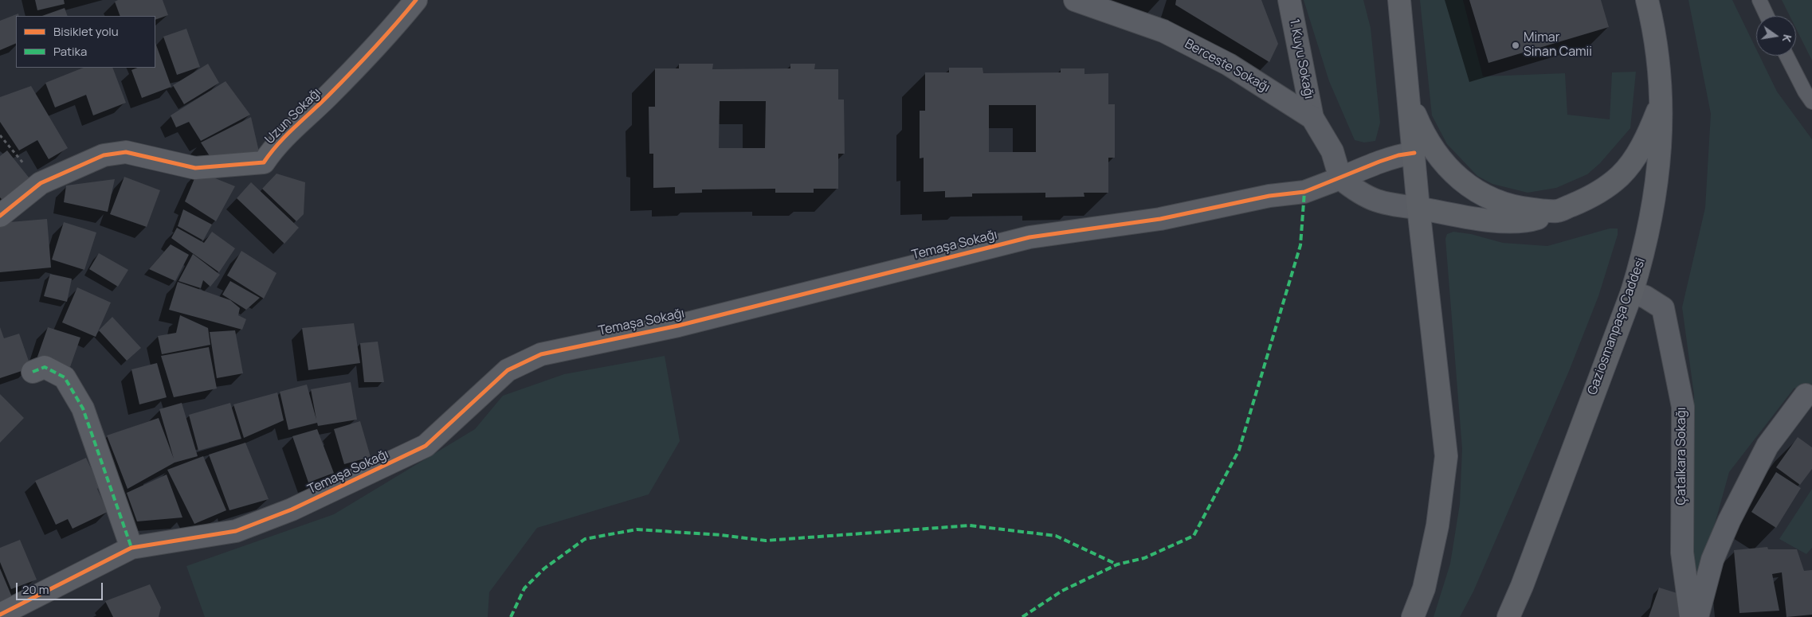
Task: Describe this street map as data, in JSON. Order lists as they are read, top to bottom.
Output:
{
  "streets": {
    "main road": ["Gaziosmanpaşa Caddesi"],
    "street": [
      "1. Kuyu Sokağı",
      "Berceste Sokağı",
      "Uzun Sokağı",
      "Temaşa Sokağı",
      "Çatalkara Sokağı"
    ]
  },
  "crossings": [
    ["1. Kuyu Sokağı", "Berceste Sokağı"],
    ["Berceste Sokağı", "Temaşa Sokağı"],
    ["Gaziosmanpaşa Caddesi", "Çatalkara Sokağı"]
  ],
  "places": ["Mimar Sinan Camii"],
  "legend": ["Bisiklet yolu", "Patika"],
  "scale_bar": "20 m",
  "north": "right"
}
